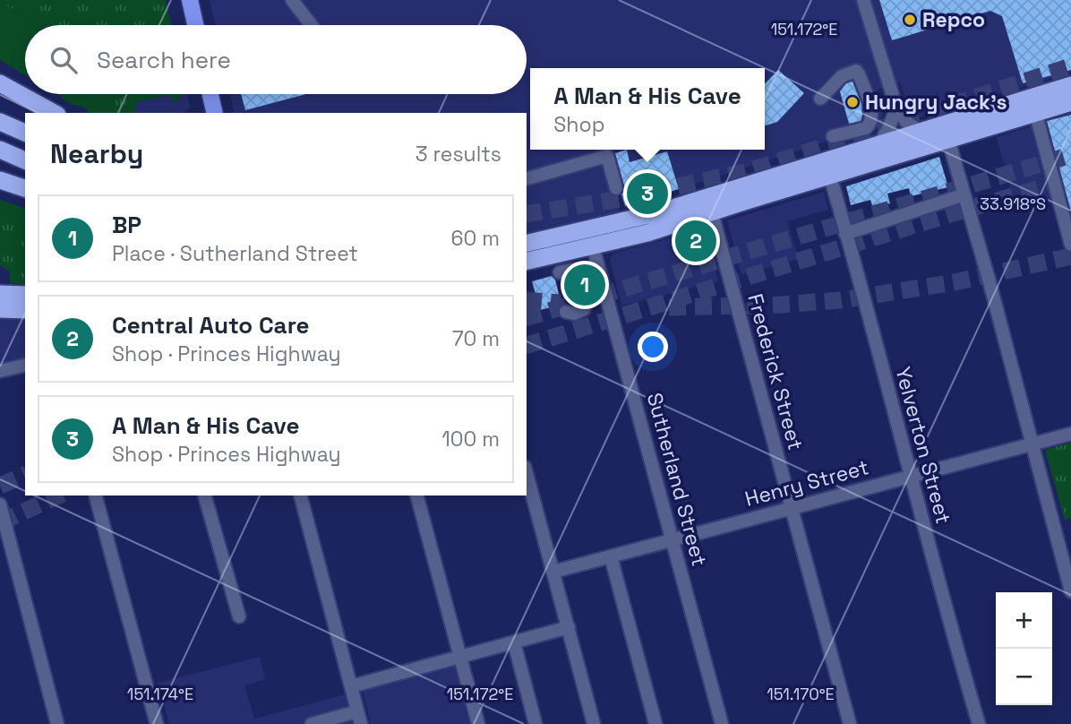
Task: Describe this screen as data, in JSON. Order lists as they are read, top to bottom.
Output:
{
  "streets": {
    "street": [
      "Frederick Street",
      "Yelverton Street",
      "Sutherland Street",
      "Henry Street"
    ]
  },
  "crossings": [
    ["Frederick Street", "Henry Street"],
    ["Yelverton Street", "Henry Street"],
    ["Sutherland Street", "Henry Street"]
  ],
  "places": ["Repco", "Hungry Jack's"],
  "page": {
    "search": "Search here",
    "popup": ["A Man & His Cave", "Shop"],
    "heading": ["Nearby", "3 results"],
    "pins": ["3", "2", "1"],
    "list": [
      {
        "mark": "1",
        "name": "BP",
        "note": "Place · Sutherland Street",
        "value": "60 m"
      },
      {
        "mark": "2",
        "name": "Central Auto Care",
        "note": "Shop · Princes Highway",
        "value": "70 m"
      },
      {
        "mark": "3",
        "name": "A Man & His Cave",
        "note": "Shop · Princes Highway",
        "value": "100 m"
      }
    ],
    "map_buttons": ["+", "−"]
  },
  "coordinates": [
    "151.172°E",
    "33.918°S",
    "151.174°E",
    "151.170°E"
  ]
}
